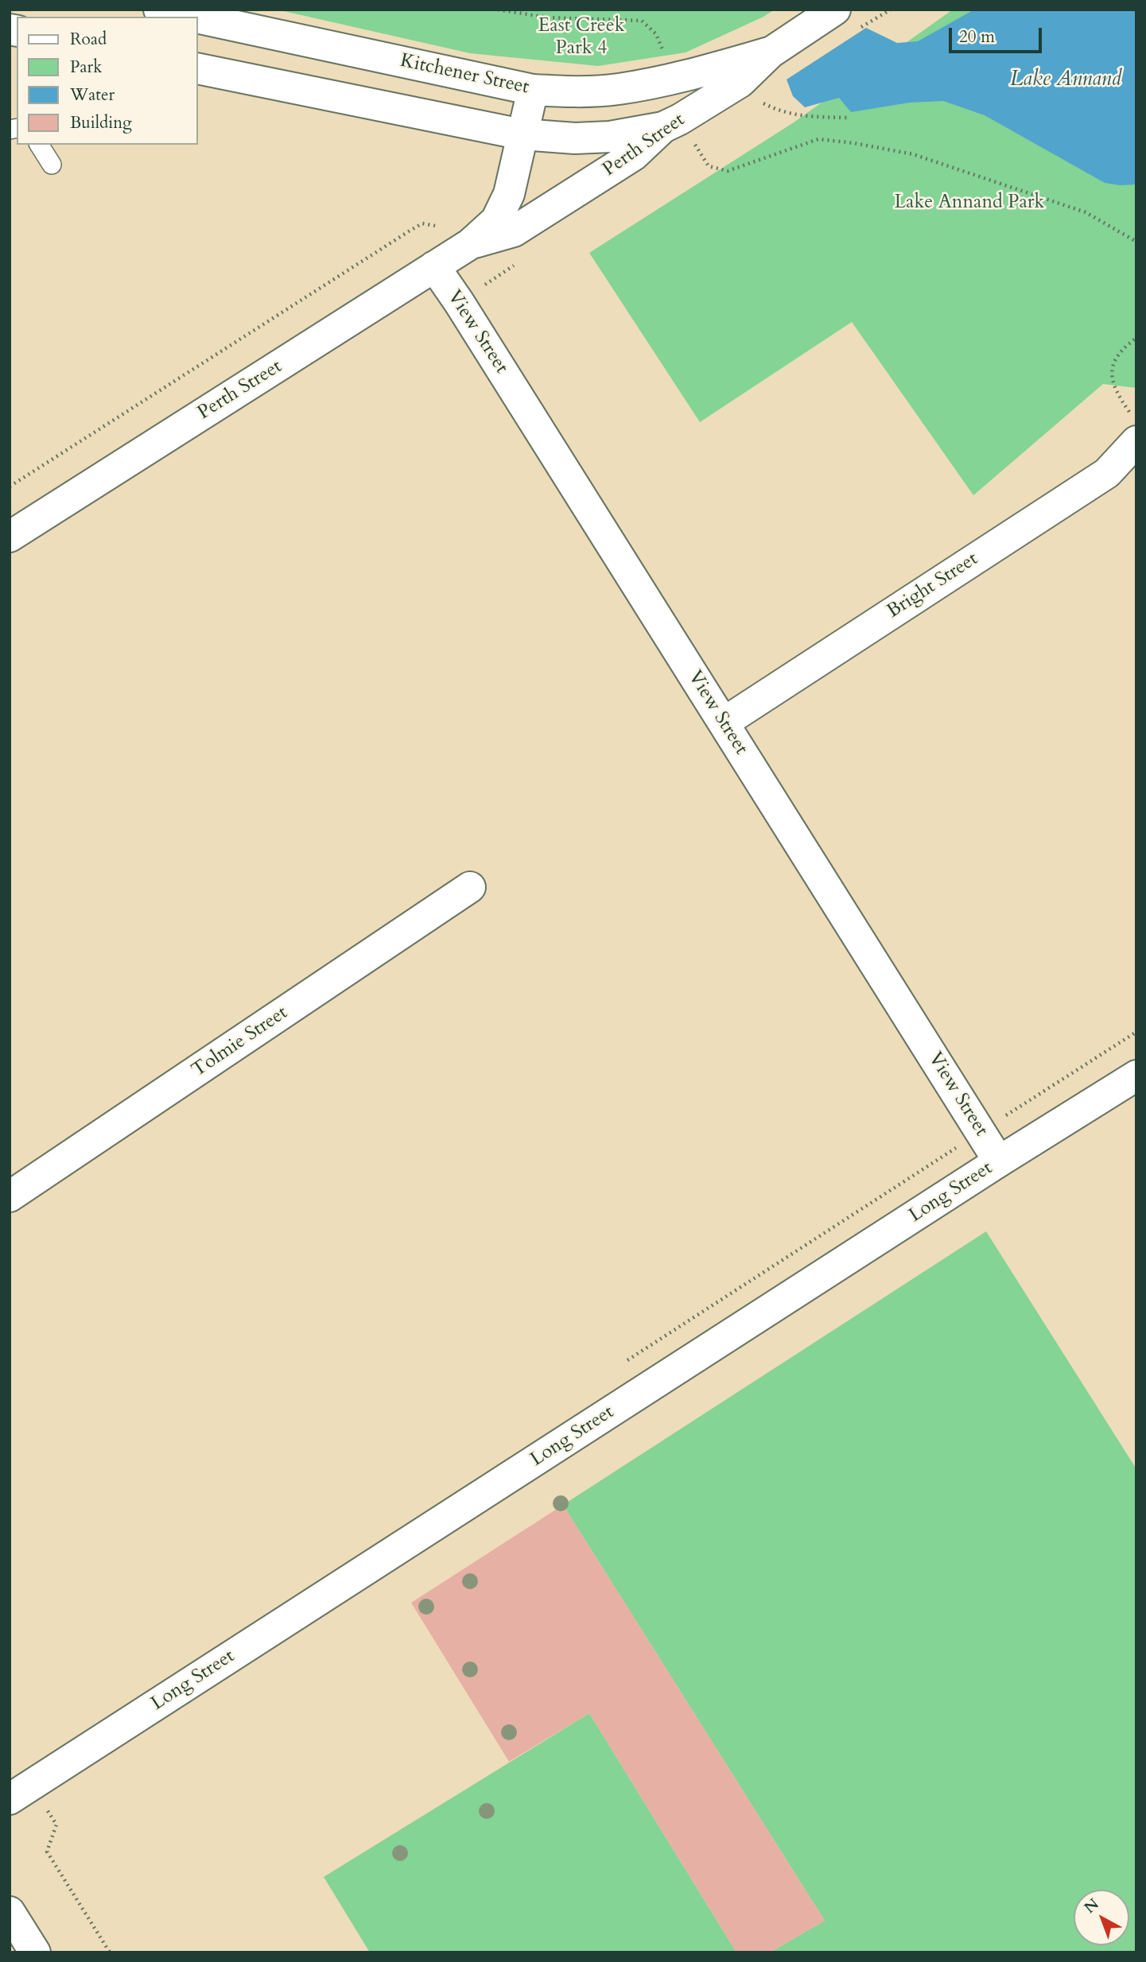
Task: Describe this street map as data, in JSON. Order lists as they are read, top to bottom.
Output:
{
  "streets": {
    "street": [
      "Kitchener Street",
      "Perth Street",
      "View Street",
      "Bright Street",
      "Tolmie Street",
      "Long Street"
    ]
  },
  "crossings": [
    ["Kitchener Street", "Perth Street"],
    ["Perth Street", "View Street"],
    ["View Street", "Bright Street"],
    ["View Street", "Long Street"]
  ],
  "water": ["Lake Annand"],
  "parks": ["East Creek Park 4", "Lake Annand Park"],
  "legend": [
    "Road",
    "Park",
    "Water",
    "Building"
  ],
  "scale_bar": "20 m",
  "north": "top left"
}
